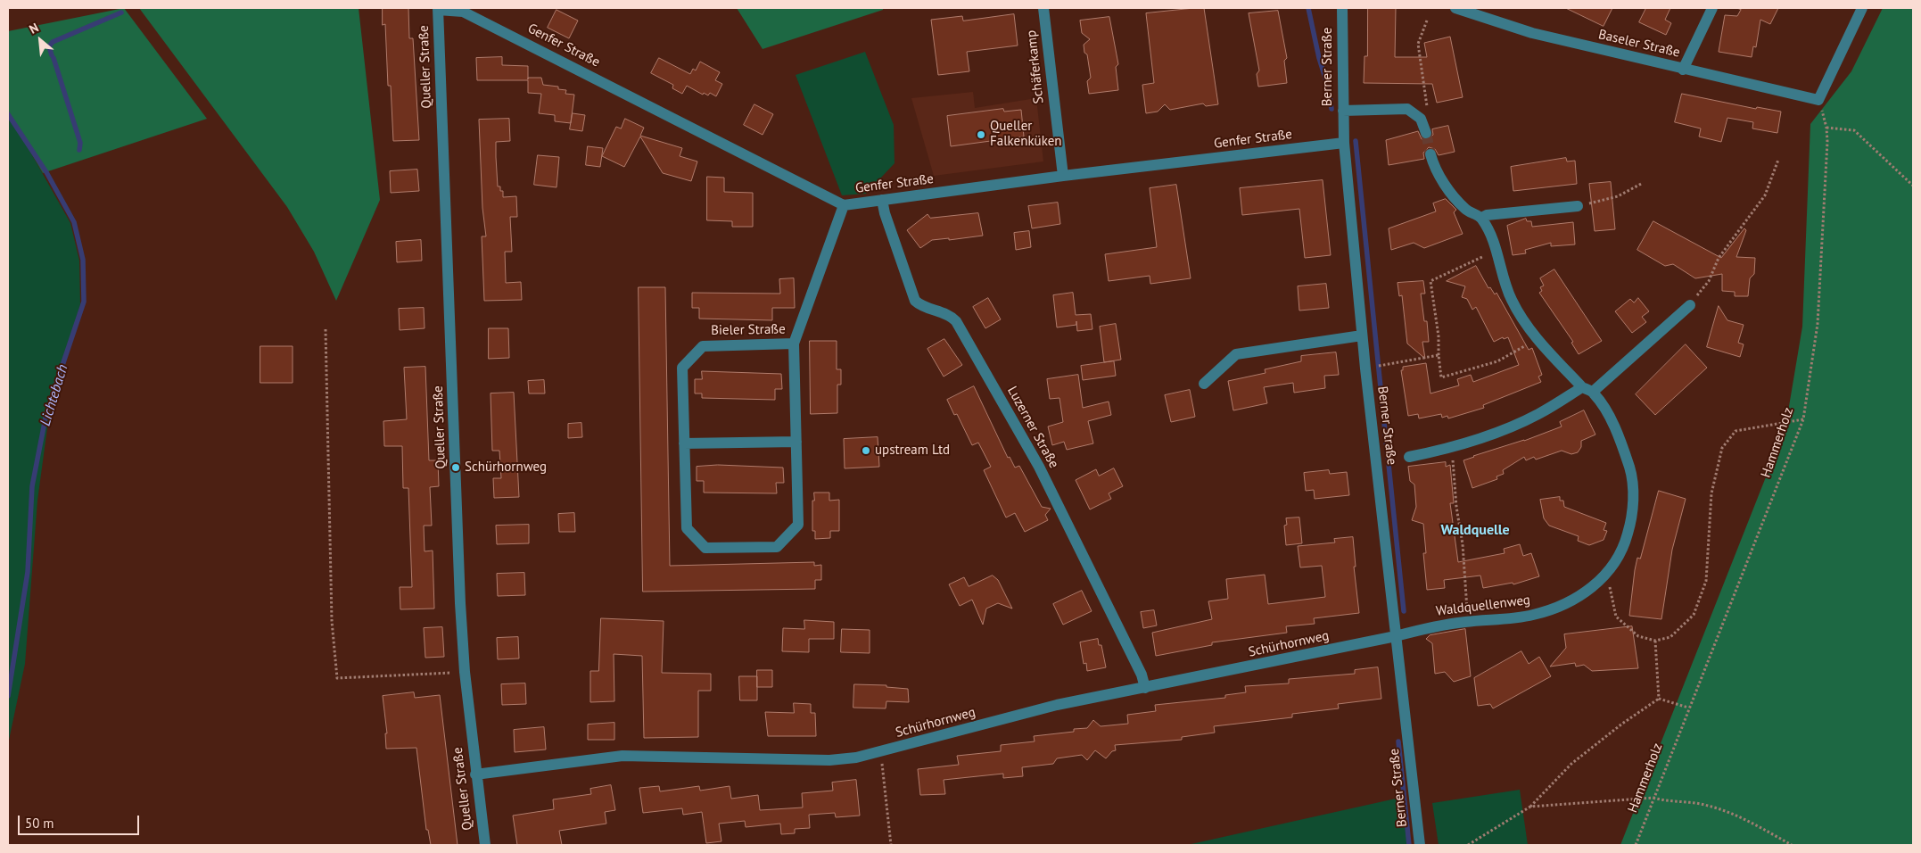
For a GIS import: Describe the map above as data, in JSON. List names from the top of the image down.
{
  "streets": {
    "street": [
      "Baseler Straße",
      "Genfer Straße",
      "Queller Straße",
      "Schäferkamp",
      "Berner Straße",
      "Bieler Straße",
      "Luzerner Straße",
      "Waldquellenweg",
      "Schürhornweg"
    ],
    "path": ["Hammerholz"]
  },
  "crossings": [
    ["Baseler Straße", "Hammerholz"],
    ["Genfer Straße", "Queller Straße"],
    ["Genfer Straße", "Schäferkamp"],
    ["Genfer Straße", "Berner Straße"],
    ["Genfer Straße", "Bieler Straße"],
    ["Genfer Straße", "Luzerner Straße"],
    ["Queller Straße", "Schürhornweg"],
    ["Berner Straße", "Waldquellenweg"],
    ["Berner Straße", "Schürhornweg"],
    ["Luzerner Straße", "Schürhornweg"],
    ["Waldquellenweg", "Schürhornweg"]
  ],
  "districts": ["Waldquelle"],
  "water": ["Lichtebach"],
  "places": ["Queller Falkenküken", "upstream Ltd", "Schürhornweg"],
  "scale_bar": "50 m",
  "north": "top left"
}
